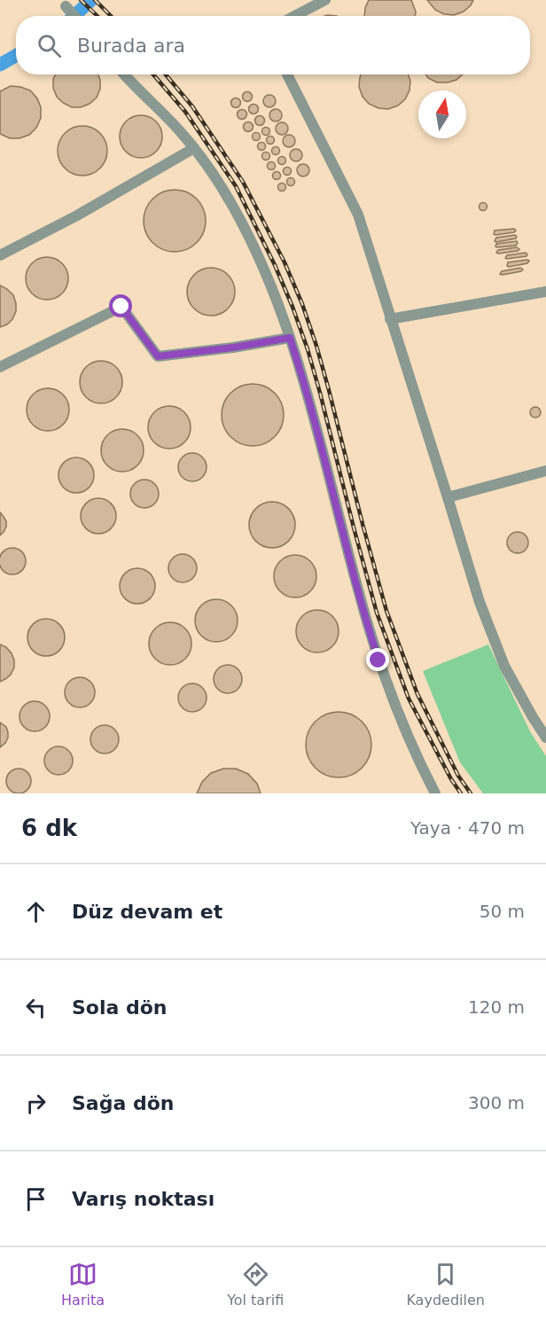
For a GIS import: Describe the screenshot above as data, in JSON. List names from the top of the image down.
{
  "north": "top",
  "page": {
    "search": "Burada ara",
    "heading": ["6 dk", "Yaya · 470 m"],
    "list": [
      ["Düz devam et", "50 m"],
      ["Sola dön", "120 m"],
      ["Sağa dön", "300 m"],
      "Varış noktası"
    ],
    "nav": ["Harita", "Yol tarifi", "Kaydedilen"]
  }
}
